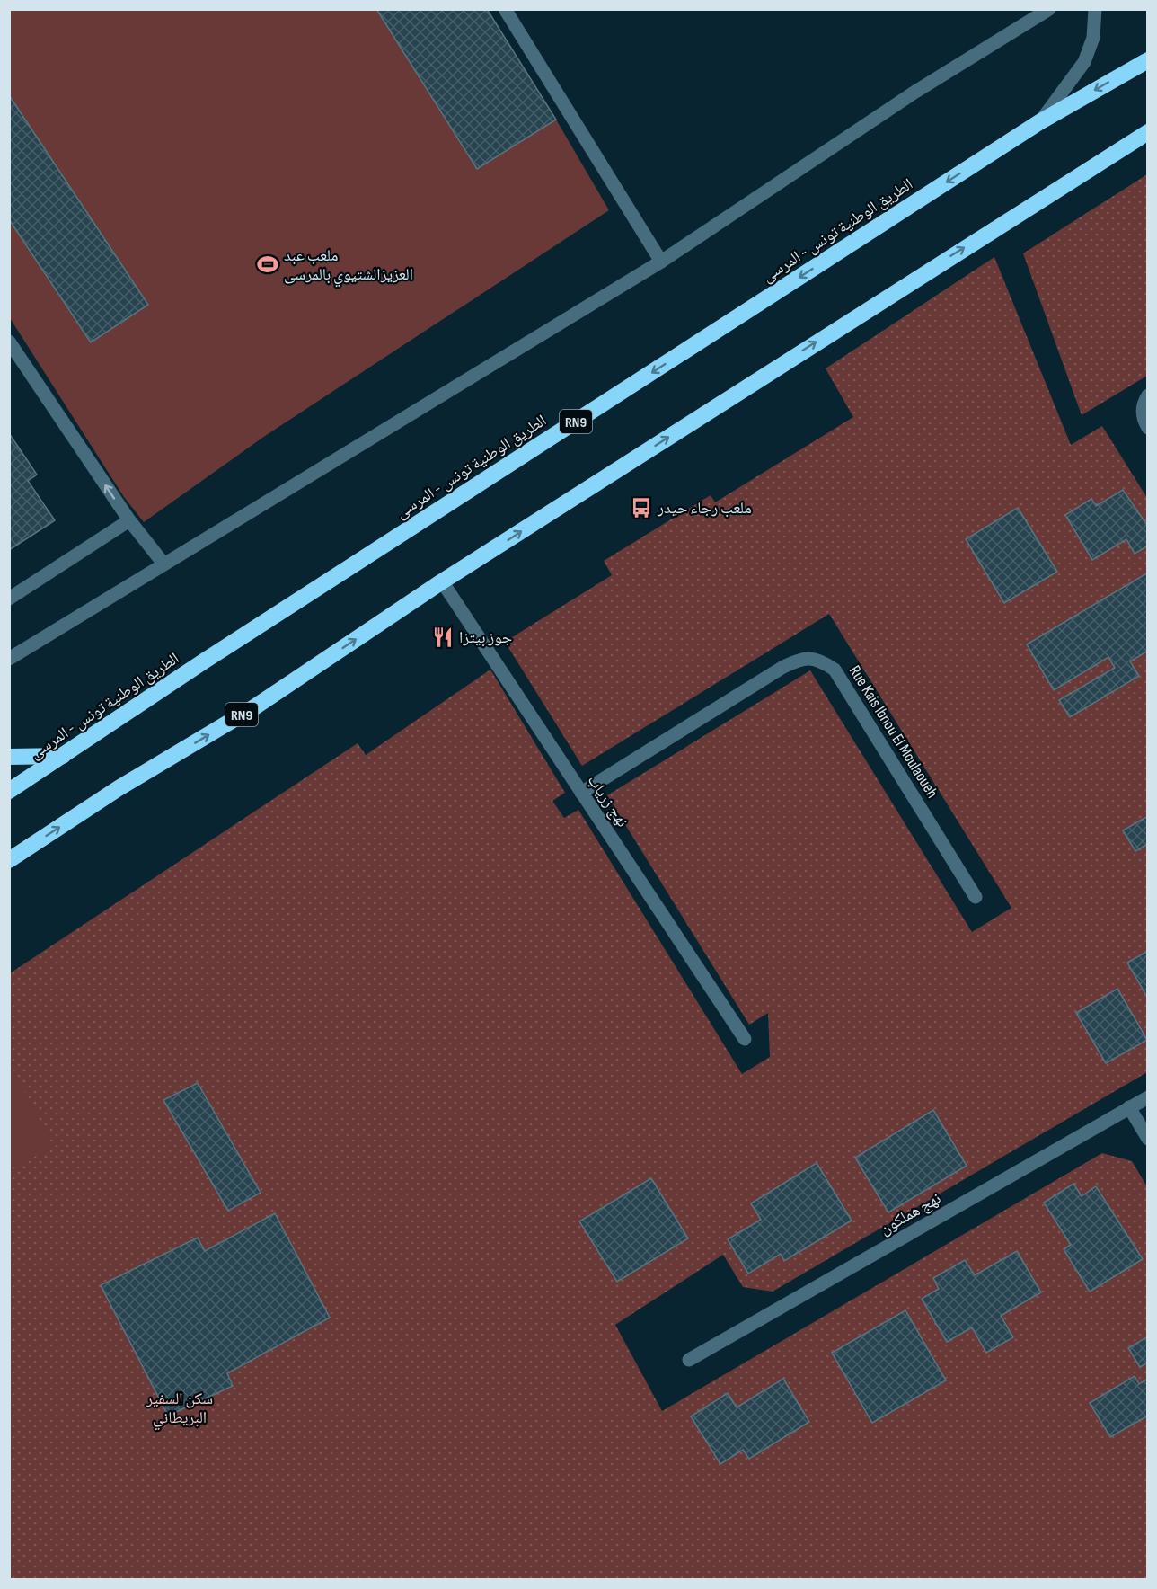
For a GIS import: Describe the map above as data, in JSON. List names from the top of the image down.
{
  "streets": {
    "highway": ["الطريق الوطنية تونس - المرسى", "RN9"],
    "street": ["Rue Kais Ibnou El Moulaoueh", "نهج زرياب", "نهج هملكون"]
  },
  "crossings": [
    ["RN9", "نهج زرياب"],
    ["Rue Kais Ibnou El Moulaoueh", "نهج زرياب"]
  ],
  "parks": ["سكن السفير البريطاني"],
  "places": {
    "sports": ["ملعب عبد العزيزالشتيوي بالمرسى"],
    "bus stop": ["ملعب رجاء حيدر"],
    "restaurant": ["جوز بيتزا"]
  }
}
